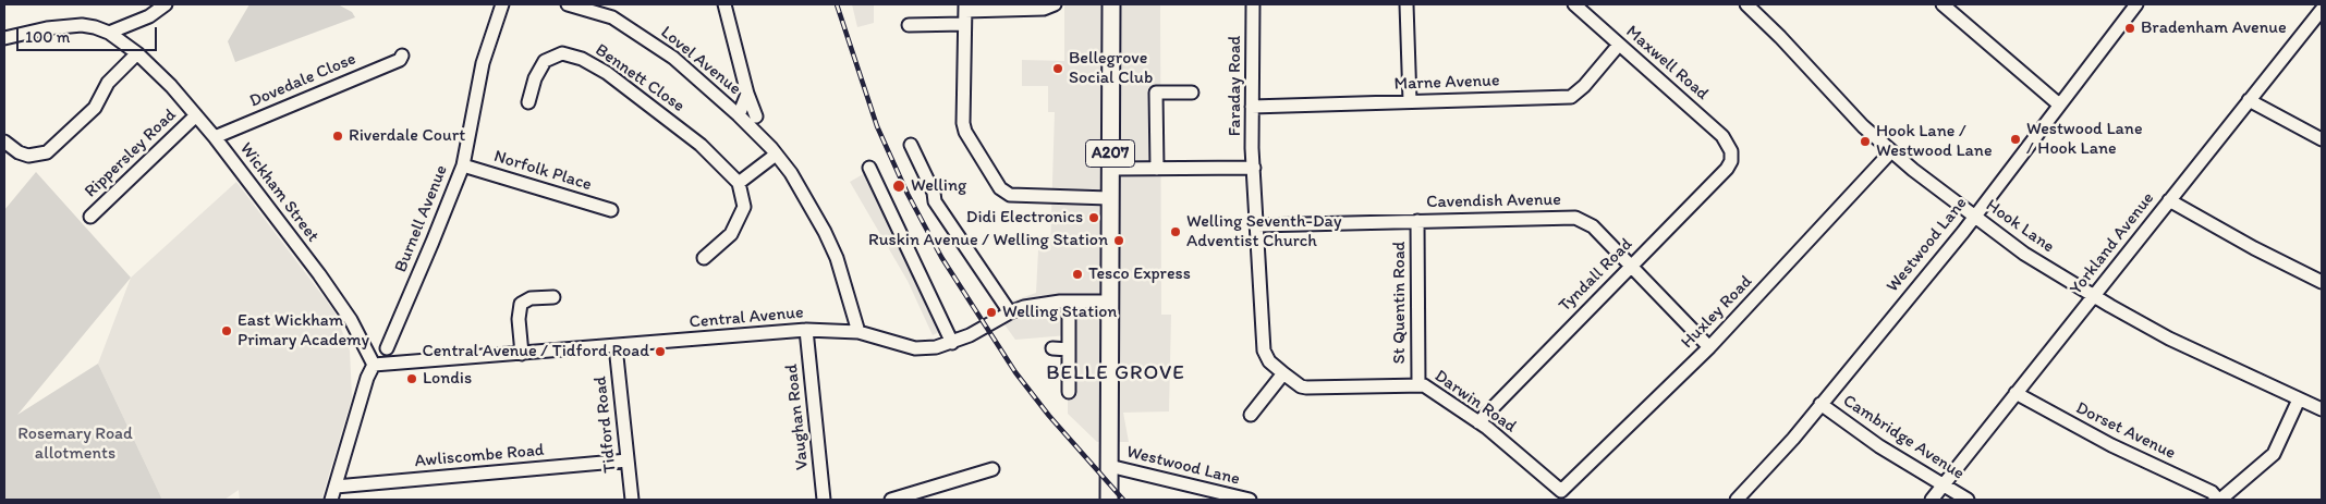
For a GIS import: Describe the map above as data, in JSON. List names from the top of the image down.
{
  "streets": {
    "main road": ["A207"],
    "street": [
      "Lovel Avenue",
      "Maxwell Road",
      "Bennett Close",
      "Dovedale Close",
      "Marne Avenue",
      "Faraday Road",
      "Rippersley Road",
      "Norfolk Place",
      "Wickham Street",
      "Cavendish Avenue",
      "Burnell Avenue",
      "Hook Lane",
      "Yorkland Avenue",
      "Westwood Lane",
      "Tyndall Road",
      "St Quentin Road",
      "Huxley Road",
      "Central Avenue",
      "Darwin Road",
      "Vaughan Road",
      "Tidford Road",
      "Dorset Avenue",
      "Cambridge Avenue",
      "Awliscombe Road"
    ]
  },
  "crossings": [
    ["Lovel Avenue", "Central Avenue"],
    ["Maxwell Road", "Marne Avenue"],
    ["Maxwell Road", "Tyndall Road"],
    ["Dovedale Close", "Wickham Street"],
    ["Marne Avenue", "Faraday Road"],
    ["Faraday Road", "Darwin Road"],
    ["Rippersley Road", "Wickham Street"],
    ["A207", "Westwood Lane"],
    ["A207", "Central Avenue"],
    ["Norfolk Place", "Burnell Avenue"],
    ["Wickham Street", "Central Avenue"],
    ["Cavendish Avenue", "Tyndall Road"],
    ["Cavendish Avenue", "St Quentin Road"],
    ["Cavendish Avenue", "Huxley Road"],
    ["Cavendish Avenue", "Darwin Road"],
    ["Hook Lane", "Yorkland Avenue"],
    ["Hook Lane", "Westwood Lane"],
    ["Hook Lane", "Huxley Road"],
    ["Yorkland Avenue", "Dorset Avenue"],
    ["Yorkland Avenue", "Cambridge Avenue"],
    ["Westwood Lane", "Cambridge Avenue"],
    ["Tyndall Road", "Darwin Road"],
    ["St Quentin Road", "Darwin Road"],
    ["Huxley Road", "Darwin Road"],
    ["Central Avenue", "Vaughan Road"],
    ["Central Avenue", "Tidford Road"],
    ["Tidford Road", "Awliscombe Road"]
  ],
  "districts": ["BELLE GROVE"],
  "parks": ["Rosemary Road allotments"],
  "places": [
    "Bradenham Avenue",
    "Bellegrove Social Club",
    "Riverdale Court",
    "Westwood Lane / Hook Lane",
    "Hook Lane / Westwood Lane",
    "Welling",
    "Didi Electronics",
    "Welling Seventh-Day Adventist Church",
    "Ruskin Avenue / Welling Station",
    "Tesco Express",
    "Welling Station",
    "East Wickham Primary Academy",
    "Central Avenue / Tidford Road",
    "Londis"
  ],
  "scale_bar": "100 m"
}
